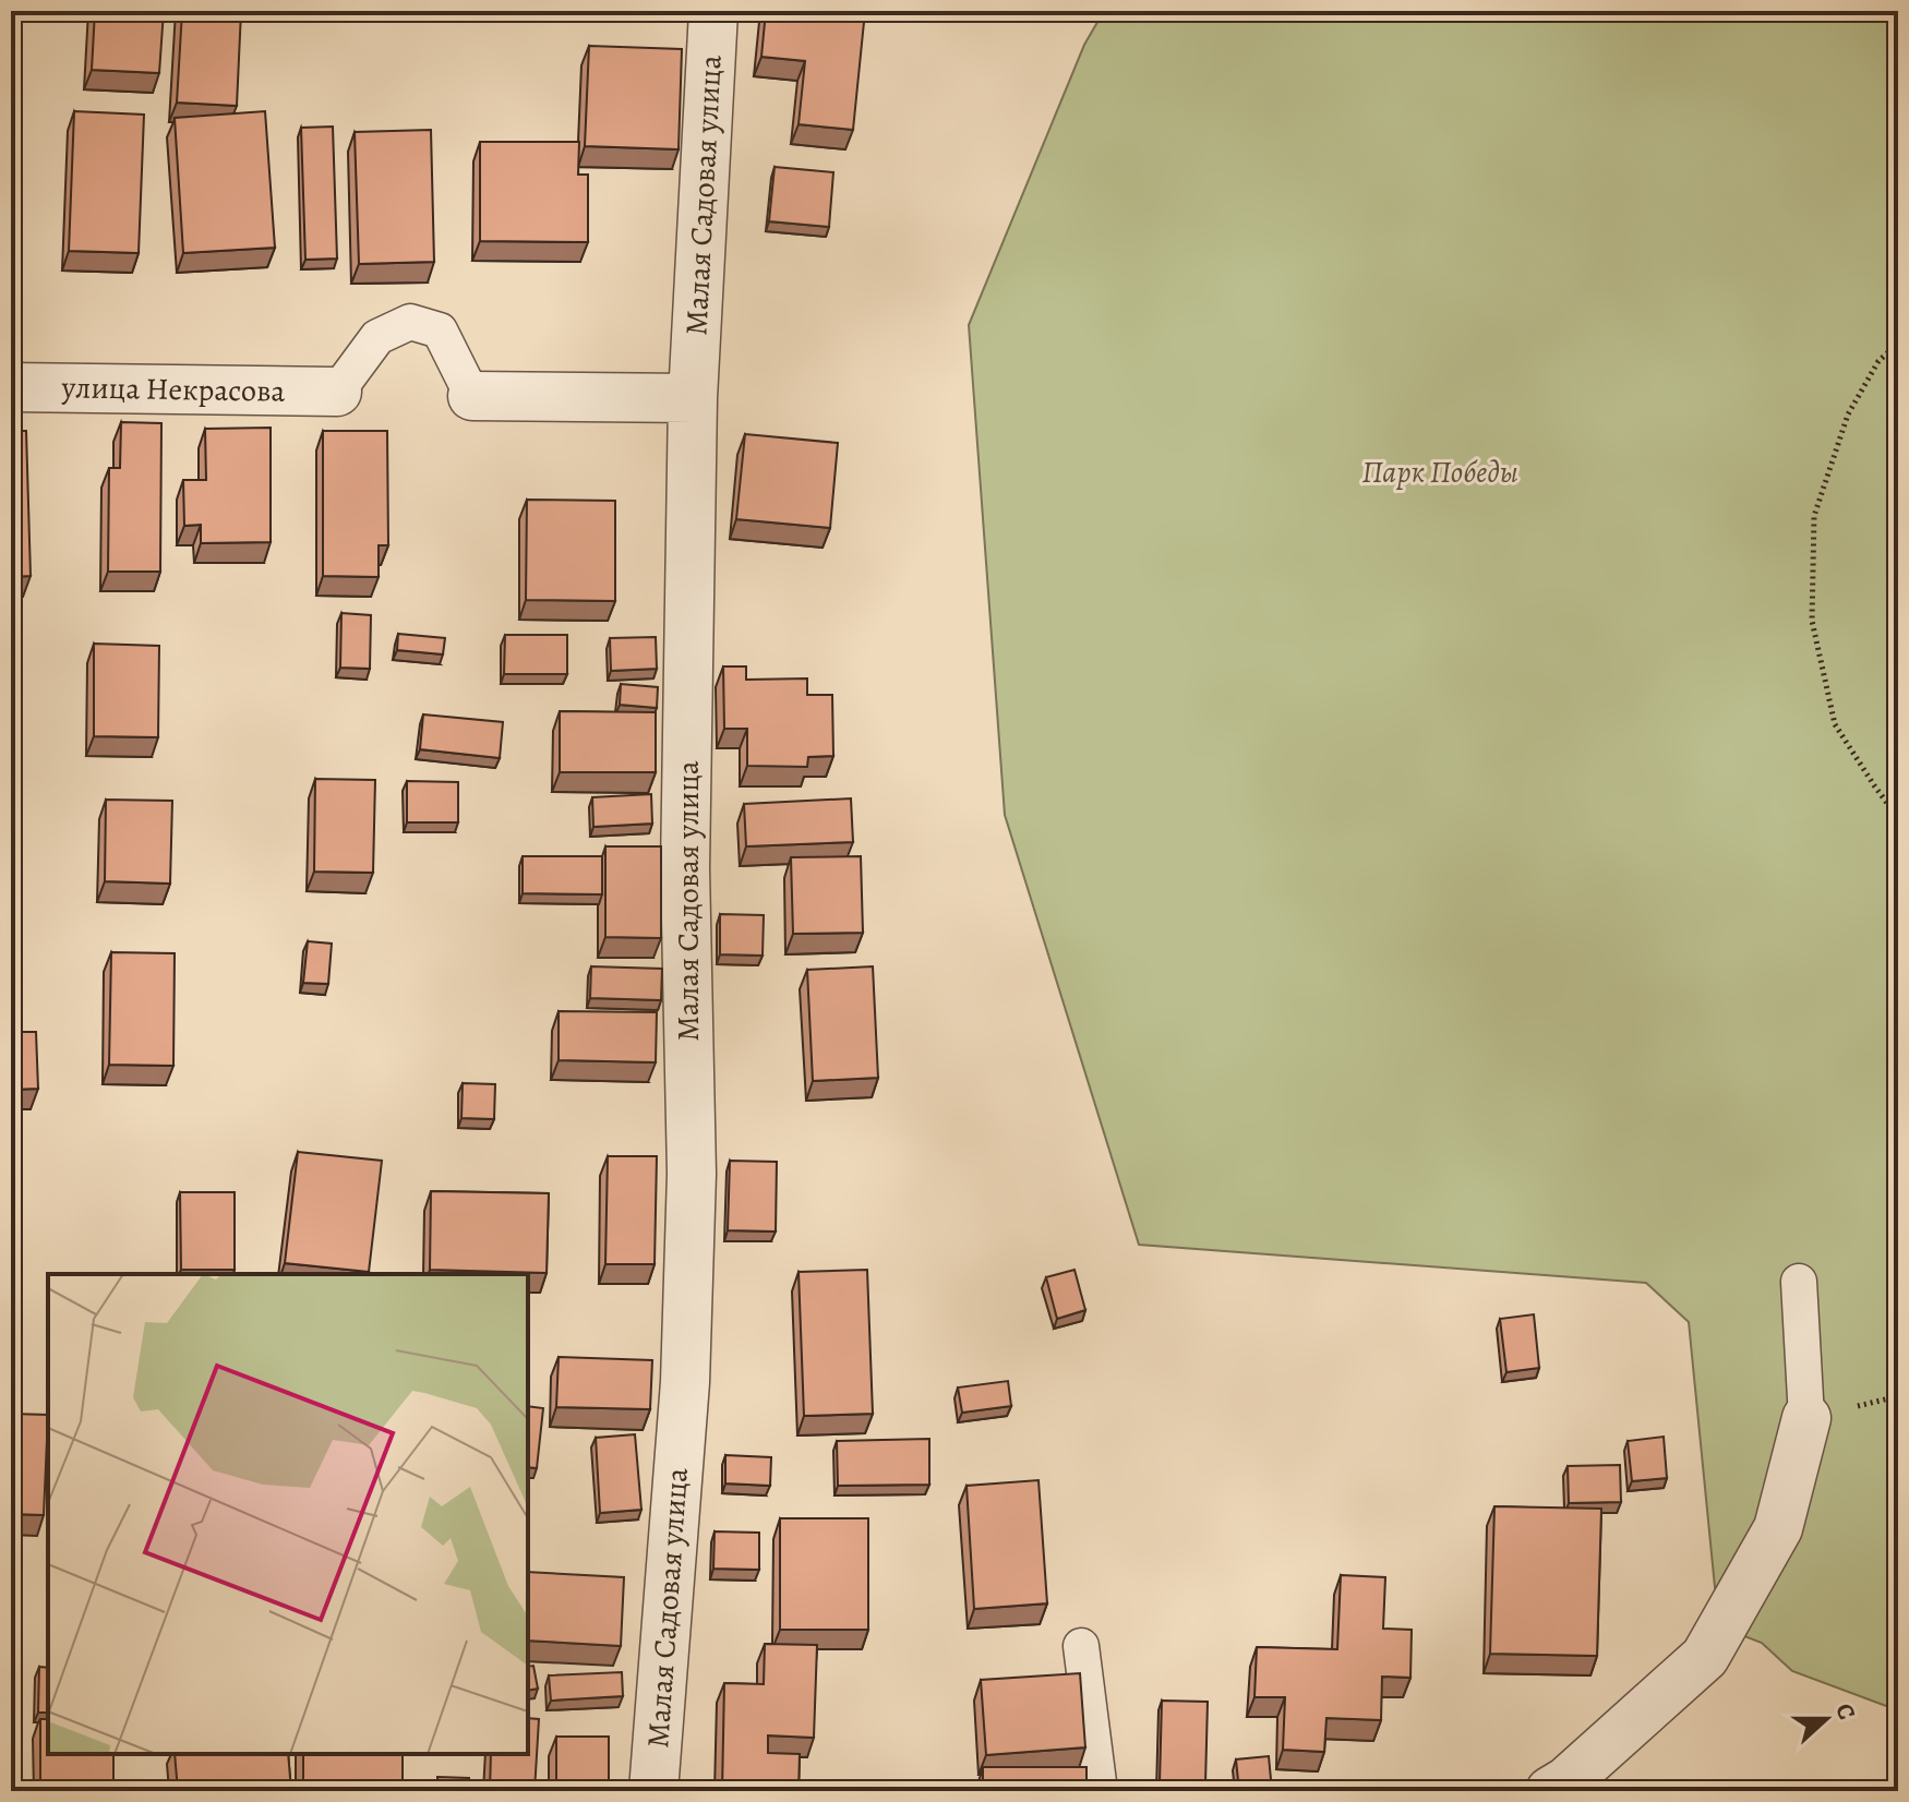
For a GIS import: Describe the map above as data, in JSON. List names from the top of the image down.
{
  "streets": {
    "street": ["Малая Садовая улица", "улица Некрасова"]
  },
  "parks": ["Парк Победы"],
  "north": "right"
}
